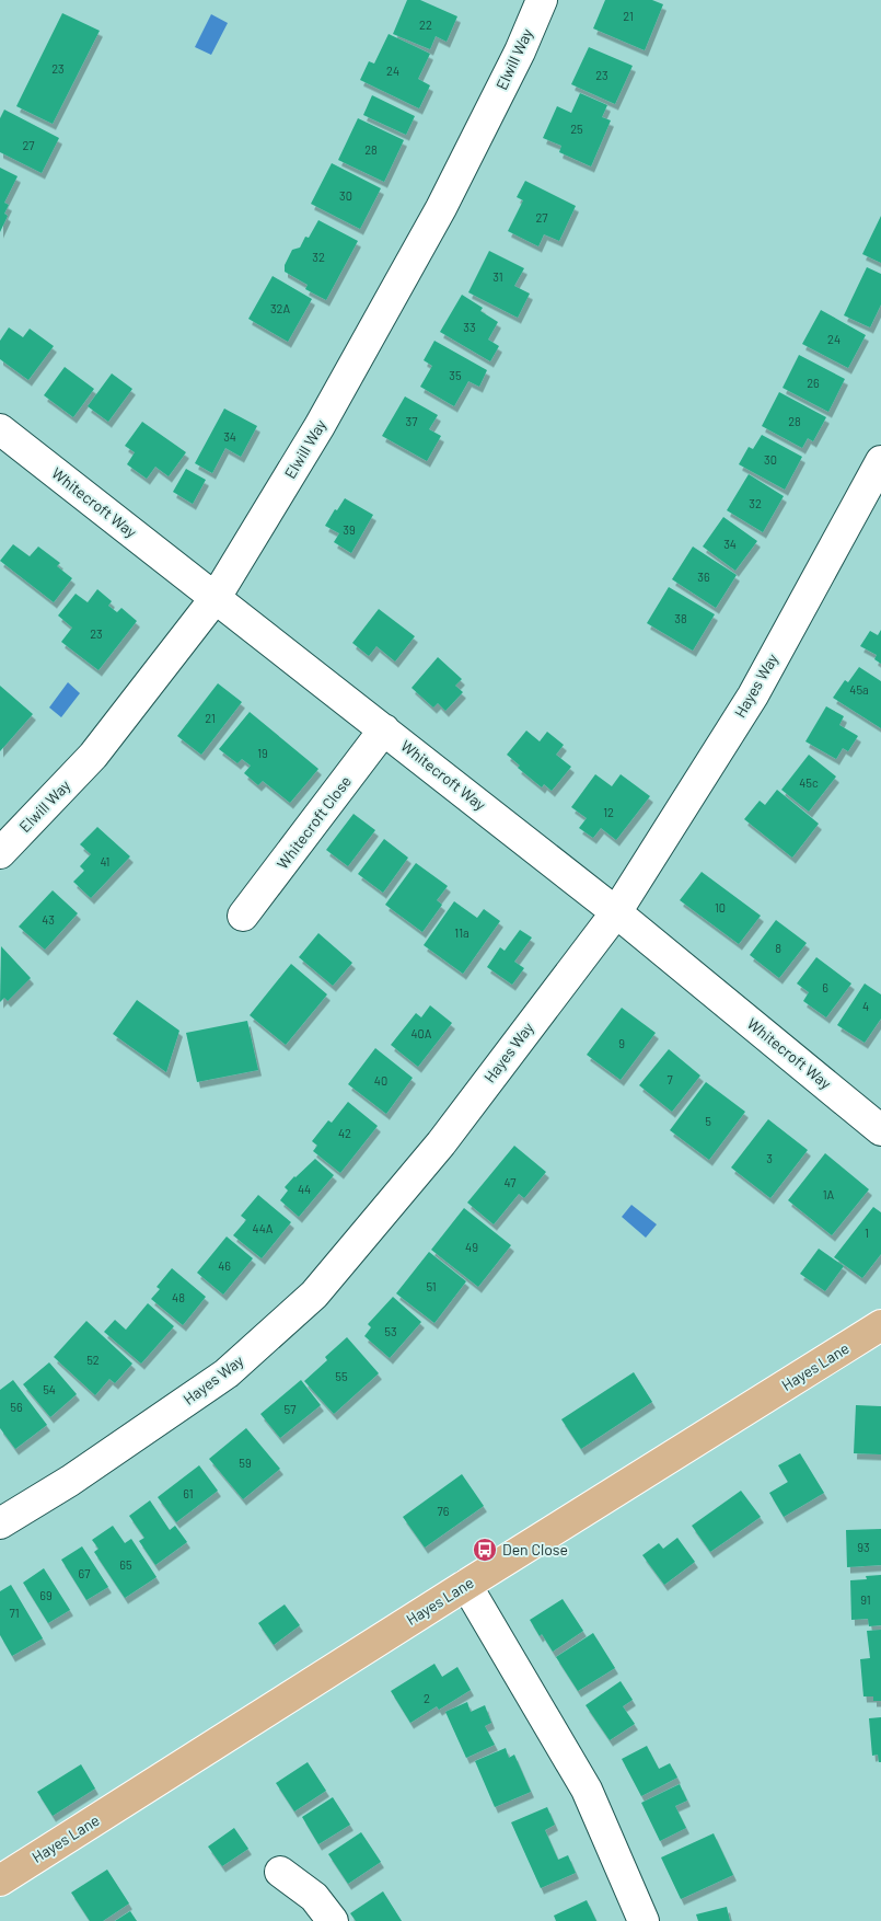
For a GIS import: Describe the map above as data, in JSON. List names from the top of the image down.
{
  "streets": {
    "main road": ["Hayes Lane"],
    "street": [
      "Elwill Way",
      "Whitecroft Way",
      "Hayes Way",
      "Whitecroft Close"
    ]
  },
  "crossings": [
    ["Elwill Way", "Whitecroft Way"],
    ["Whitecroft Way", "Hayes Way"],
    ["Whitecroft Way", "Whitecroft Close"]
  ],
  "places": {
    "bus stop": ["Den Close"]
  },
  "house_numbers": [
    "21",
    "22",
    "23",
    "24",
    "23",
    "25",
    "27",
    "28",
    "30",
    "27",
    "32",
    "31",
    "32A",
    "33",
    "24",
    "35",
    "26",
    "37",
    "28",
    "34",
    "30",
    "32",
    "39",
    "34",
    "36",
    "38",
    "23",
    "45a",
    "21",
    "19",
    "45c",
    "12",
    "41",
    "10",
    "43",
    "11a",
    "8",
    "6",
    "4",
    "40A",
    "9",
    "7",
    "40",
    "5",
    "42",
    "3",
    "47",
    "44",
    "1A",
    "44A",
    "1",
    "49",
    "46",
    "51",
    "48",
    "53",
    "52",
    "55",
    "54",
    "56",
    "57",
    "59",
    "61",
    "76",
    "93",
    "65",
    "67",
    "69",
    "91",
    "71",
    "2"
  ]
}
